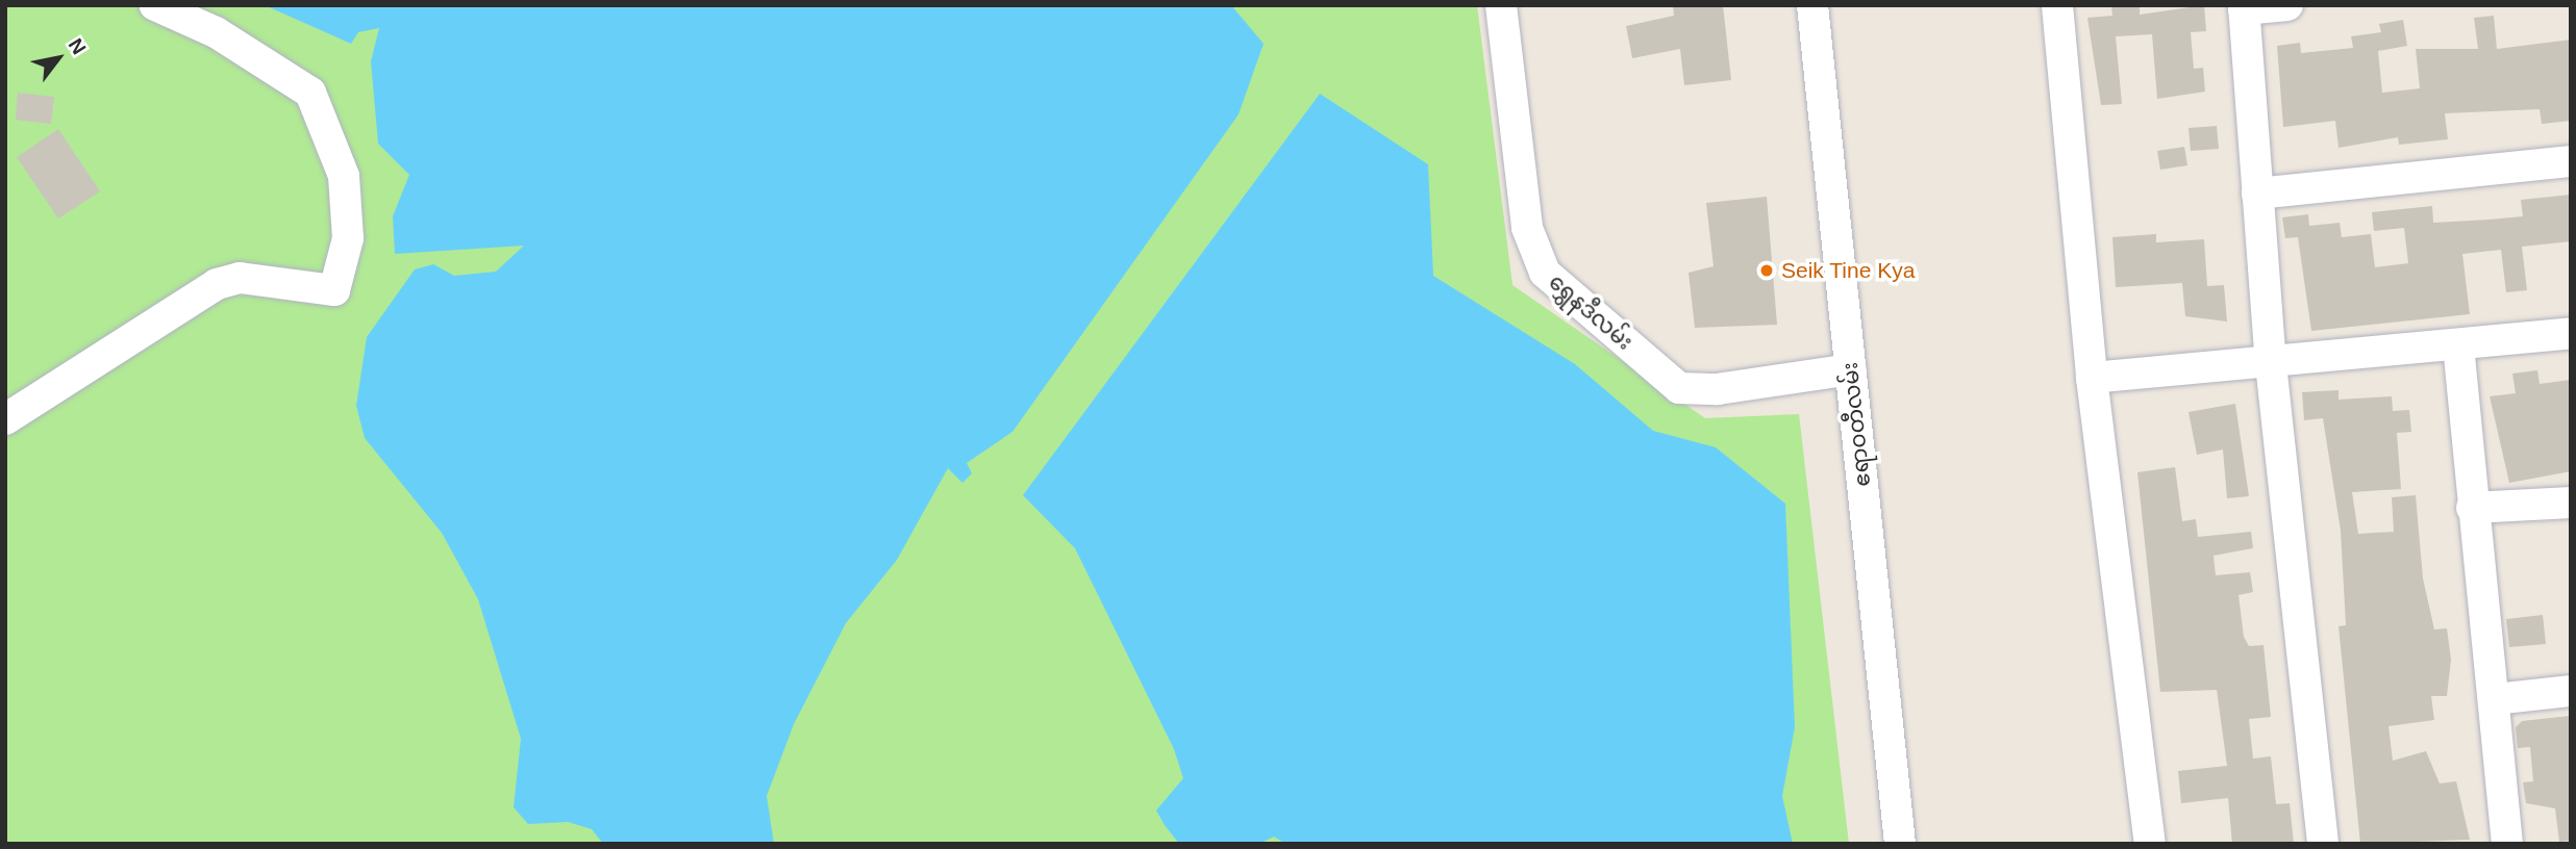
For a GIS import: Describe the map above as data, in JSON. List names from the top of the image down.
{
  "streets": {
    "street": ["ရွှေနဒီလမ်း", "ဧရာဝတီလမ်း"]
  },
  "crossings": [
    ["ရွှေနဒီလမ်း", "ဧရာဝတီလမ်း"]
  ],
  "places": ["Seik Tine Kya"],
  "north": "top right"
}
